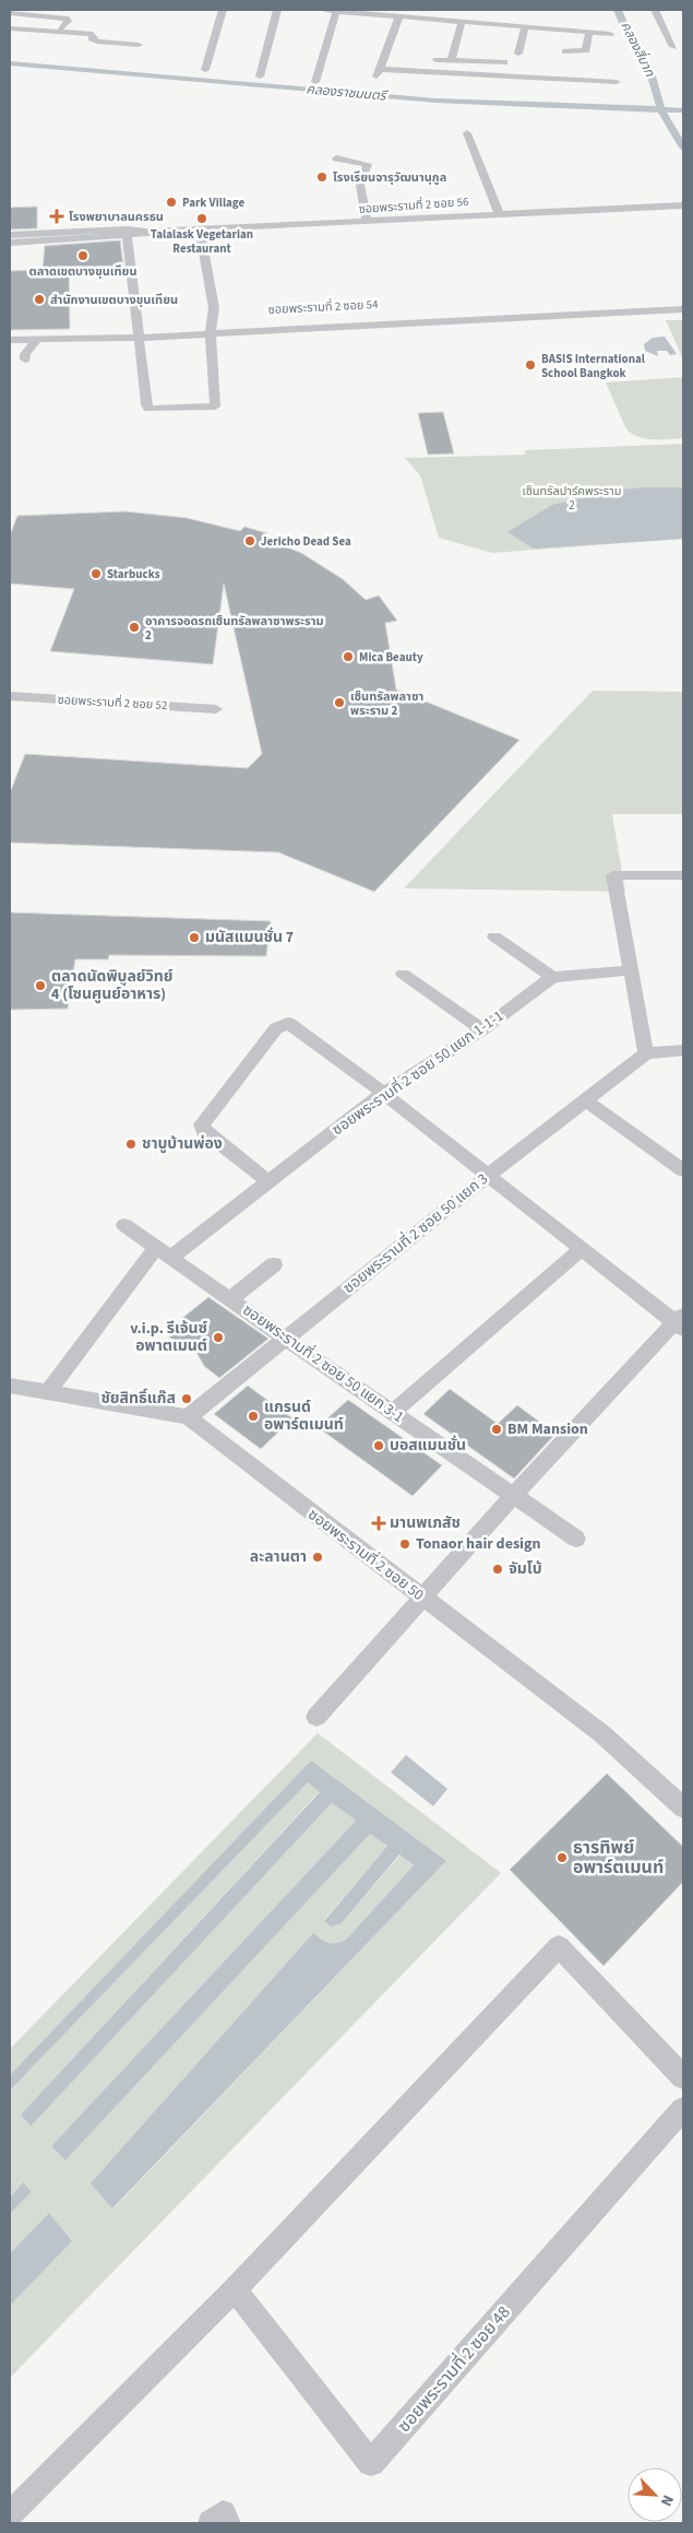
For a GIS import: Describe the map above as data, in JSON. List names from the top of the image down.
{
  "streets": {
    "street": [
      "ซอยพระรามที่ 2 ซอย 56",
      "ซอยพระรามที่ 2 ซอย 54",
      "ซอยพระรามที่ 2 ซอย 52",
      "ซอยพระรามที่ 2 ซอย 50 แยก 1-1-1",
      "ซอยพระรามที่ 2 ซอย 50 แยก 3",
      "ซอยพระรามที่ 2 ซอย 50 แยก 3-1",
      "ซอยพระรามที่ 2 ซอย 50",
      "ซอยพระรามที่ 2 ซอย 48"
    ]
  },
  "crossings": [
    ["ซอยพระรามที่ 2 ซอย 50 แยก 1-1-1", "ซอยพระรามที่ 2 ซอย 50 แยก 3-1"],
    ["ซอยพระรามที่ 2 ซอย 50 แยก 1-1-1", "ซอยพระรามที่ 2 ซอย 50"],
    ["ซอยพระรามที่ 2 ซอย 50 แยก 3", "ซอยพระรามที่ 2 ซอย 50 แยก 3-1"],
    ["ซอยพระรามที่ 2 ซอย 50 แยก 3", "ซอยพระรามที่ 2 ซอย 50"]
  ],
  "water": ["คลองสี่บาท", "คลองราชมนตรี"],
  "parks": ["เซ็นทรัลปาร์คพระราม 2"],
  "places": {
    "other": [
      "โรงเรียนจารุวัฒนานุกูล",
      "Park Village",
      "Talalask Vegetarian Restaurant",
      "ตลาดเขตบางขุนเทียน",
      "สำนักงานเขตบางขุนเทียน",
      "BASIS International School Bangkok",
      "Jericho Dead Sea",
      "Starbucks",
      "อาคารจอดรถเซ็นทรัลพลาซาพระราม 2",
      "Mica Beauty",
      "เซ็นทรัลพลาซา พระราม 2",
      "มนัสแมนชั่น 7",
      "ตลาดนัดพิบูลย์วิทย์ 4 (โซนศูนย์อาหาร)",
      "ชาบูบ้านพ่อง",
      "v.i.p. รีเจ้นซ์ อพาตเมนต์",
      "ชัยสิทธิ์แก๊ส",
      "แกรนด์ อพาร์ตเมนท์",
      "BM Mansion",
      "บอสแมนชั่น",
      "Tonaor hair design",
      "ละลานตา",
      "จัมโบ้",
      "ธารทิพย์ อพาร์ตเมนท์"
    ],
    "health": ["โรงพยาบาลนครธน", "มานพเภสัช"]
  },
  "north": "bottom right"
}
